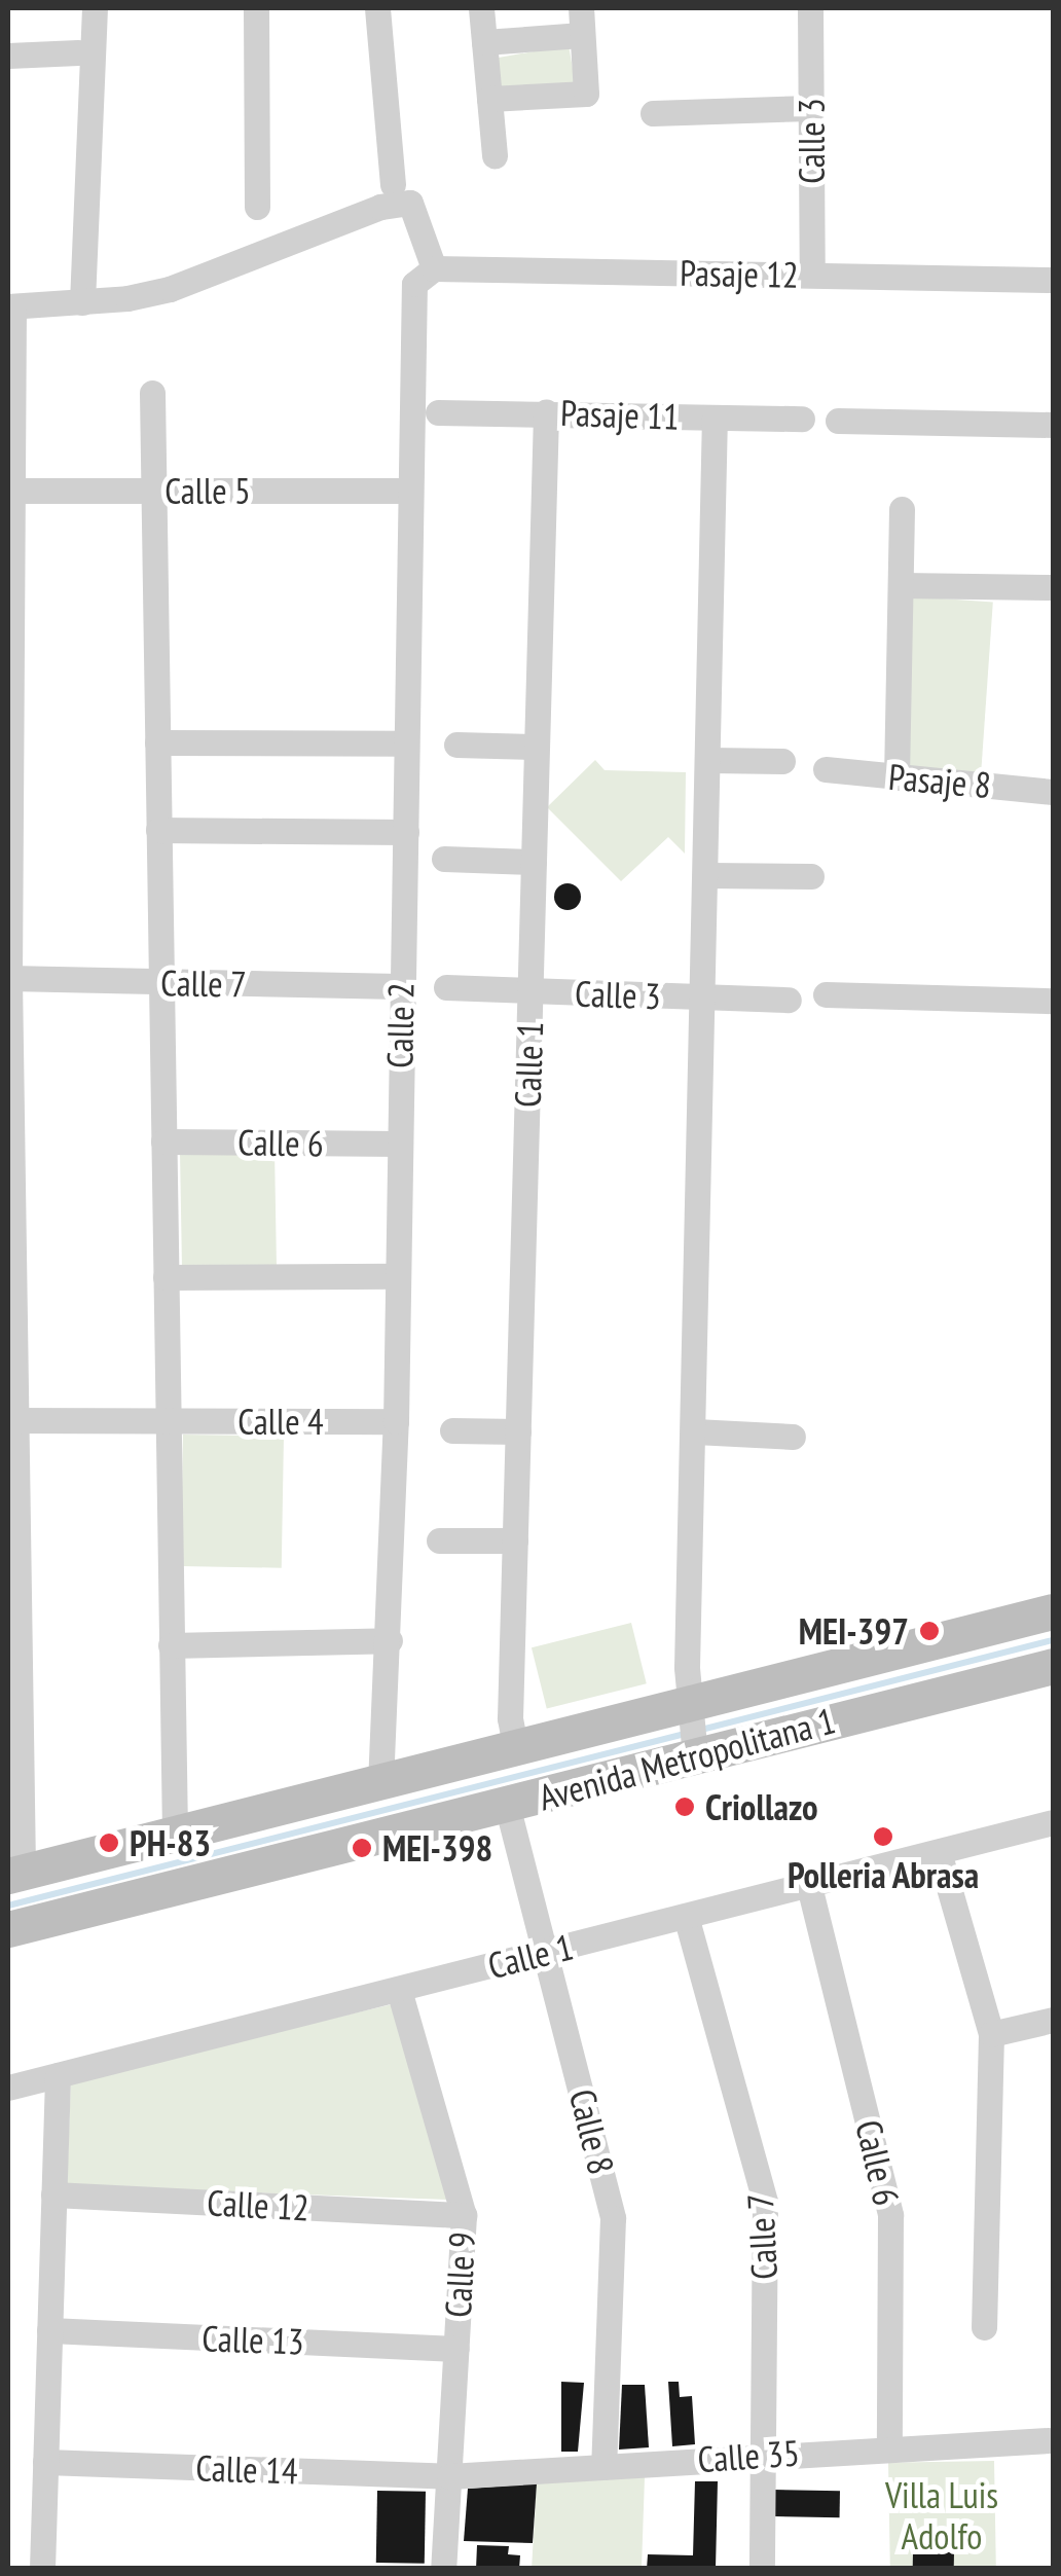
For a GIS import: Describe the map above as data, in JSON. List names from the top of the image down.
{
  "streets": {
    "street": [
      "Calle 3",
      "Pasaje 12",
      "Pasaje 11",
      "Calle 5",
      "Pasaje 8",
      "Calle 7",
      "Calle 2",
      "Calle 1",
      "Calle 6",
      "Calle 4",
      "Avenida Metropolitana 1",
      "Calle 8",
      "Calle 12",
      "Calle 9",
      "Calle 13",
      "Calle 35",
      "Calle 14"
    ]
  },
  "crossings": [
    ["Calle 3", "Pasaje 12"],
    ["Calle 3", "Calle 1"],
    ["Pasaje 12", "Calle 2"],
    ["Pasaje 11", "Calle 1"],
    ["Calle 5", "Calle 2"],
    ["Calle 7", "Calle 2"],
    ["Calle 7", "Calle 1"],
    ["Calle 7", "Calle 35"],
    ["Calle 2", "Calle 6"],
    ["Calle 2", "Calle 4"],
    ["Calle 2", "Avenida Metropolitana 1"],
    ["Calle 1", "Calle 6"],
    ["Calle 1", "Avenida Metropolitana 1"],
    ["Calle 1", "Calle 8"],
    ["Calle 1", "Calle 9"],
    ["Calle 6", "Calle 35"],
    ["Avenida Metropolitana 1", "Calle 8"],
    ["Calle 8", "Calle 35"],
    ["Calle 12", "Calle 9"],
    ["Calle 9", "Calle 13"],
    ["Calle 9", "Calle 35"],
    ["Calle 9", "Calle 14"],
    ["Calle 35", "Calle 14"]
  ],
  "parks": ["Villa Luis Adolfo"],
  "places": [
    "MEI-397",
    "Criollazo",
    "Polleria Abrasa",
    "PH-83",
    "MEI-398"
  ]
}
